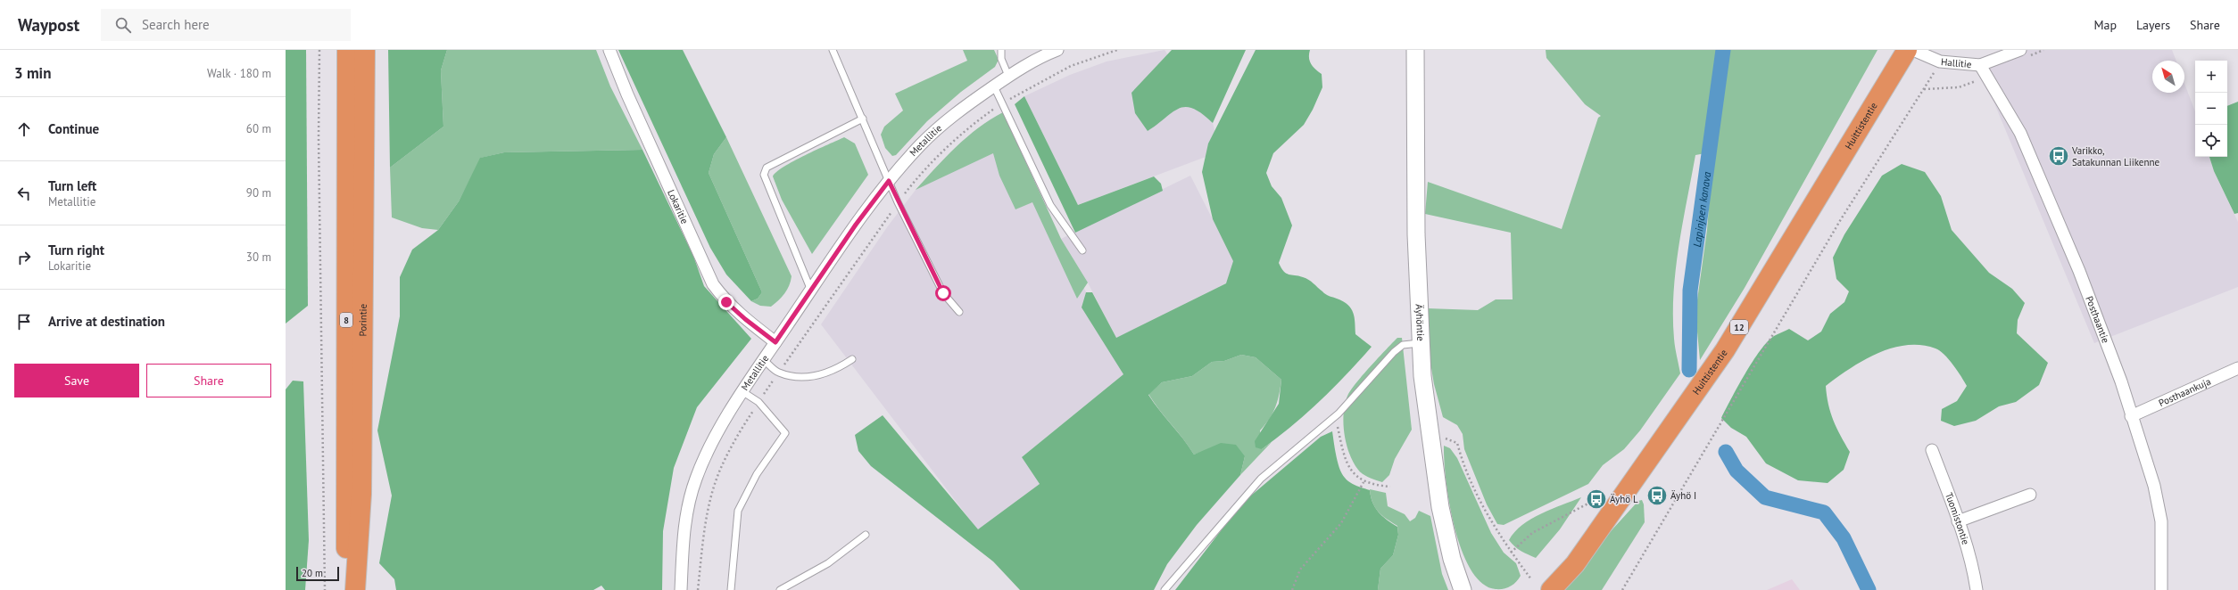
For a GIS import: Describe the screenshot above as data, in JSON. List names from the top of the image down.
{
  "streets": {
    "highway": [
      "Huittistentie",
      "8",
      "Porintie",
      "12"
    ],
    "main road": ["Äyhöntie"],
    "street": [
      "Hallitie",
      "Metallitie",
      "Lokaritie",
      "Posthaantie",
      "Posthaankuja",
      "Tuomistontie"
    ]
  },
  "crossings": [
    ["Hallitie", "Posthaantie"],
    ["Metallitie", "Lokaritie"],
    ["Posthaantie", "Posthaankuja"]
  ],
  "water": ["Lapinjoen kanava"],
  "places": {
    "bus stop": ["Varikko, Satakunnan Liikenne", "Äyhö I", "Äyhö L"]
  },
  "scale_bar": "20 m",
  "north": "top left",
  "page": {
    "header": "Waypost",
    "search": "Search here",
    "nav": ["Map", "Layers", "Share"],
    "heading": ["3 min", "Walk · 180 m"],
    "map_buttons": ["+", "−"],
    "list": [
      ["Continue", "60 m"],
      ["Turn left", "Metallitie", "90 m"],
      ["Turn right", "Lokaritie", "30 m"],
      "Arrive at destination"
    ],
    "buttons": ["Save", "Share"],
    "scale": "20 m"
  }
}
